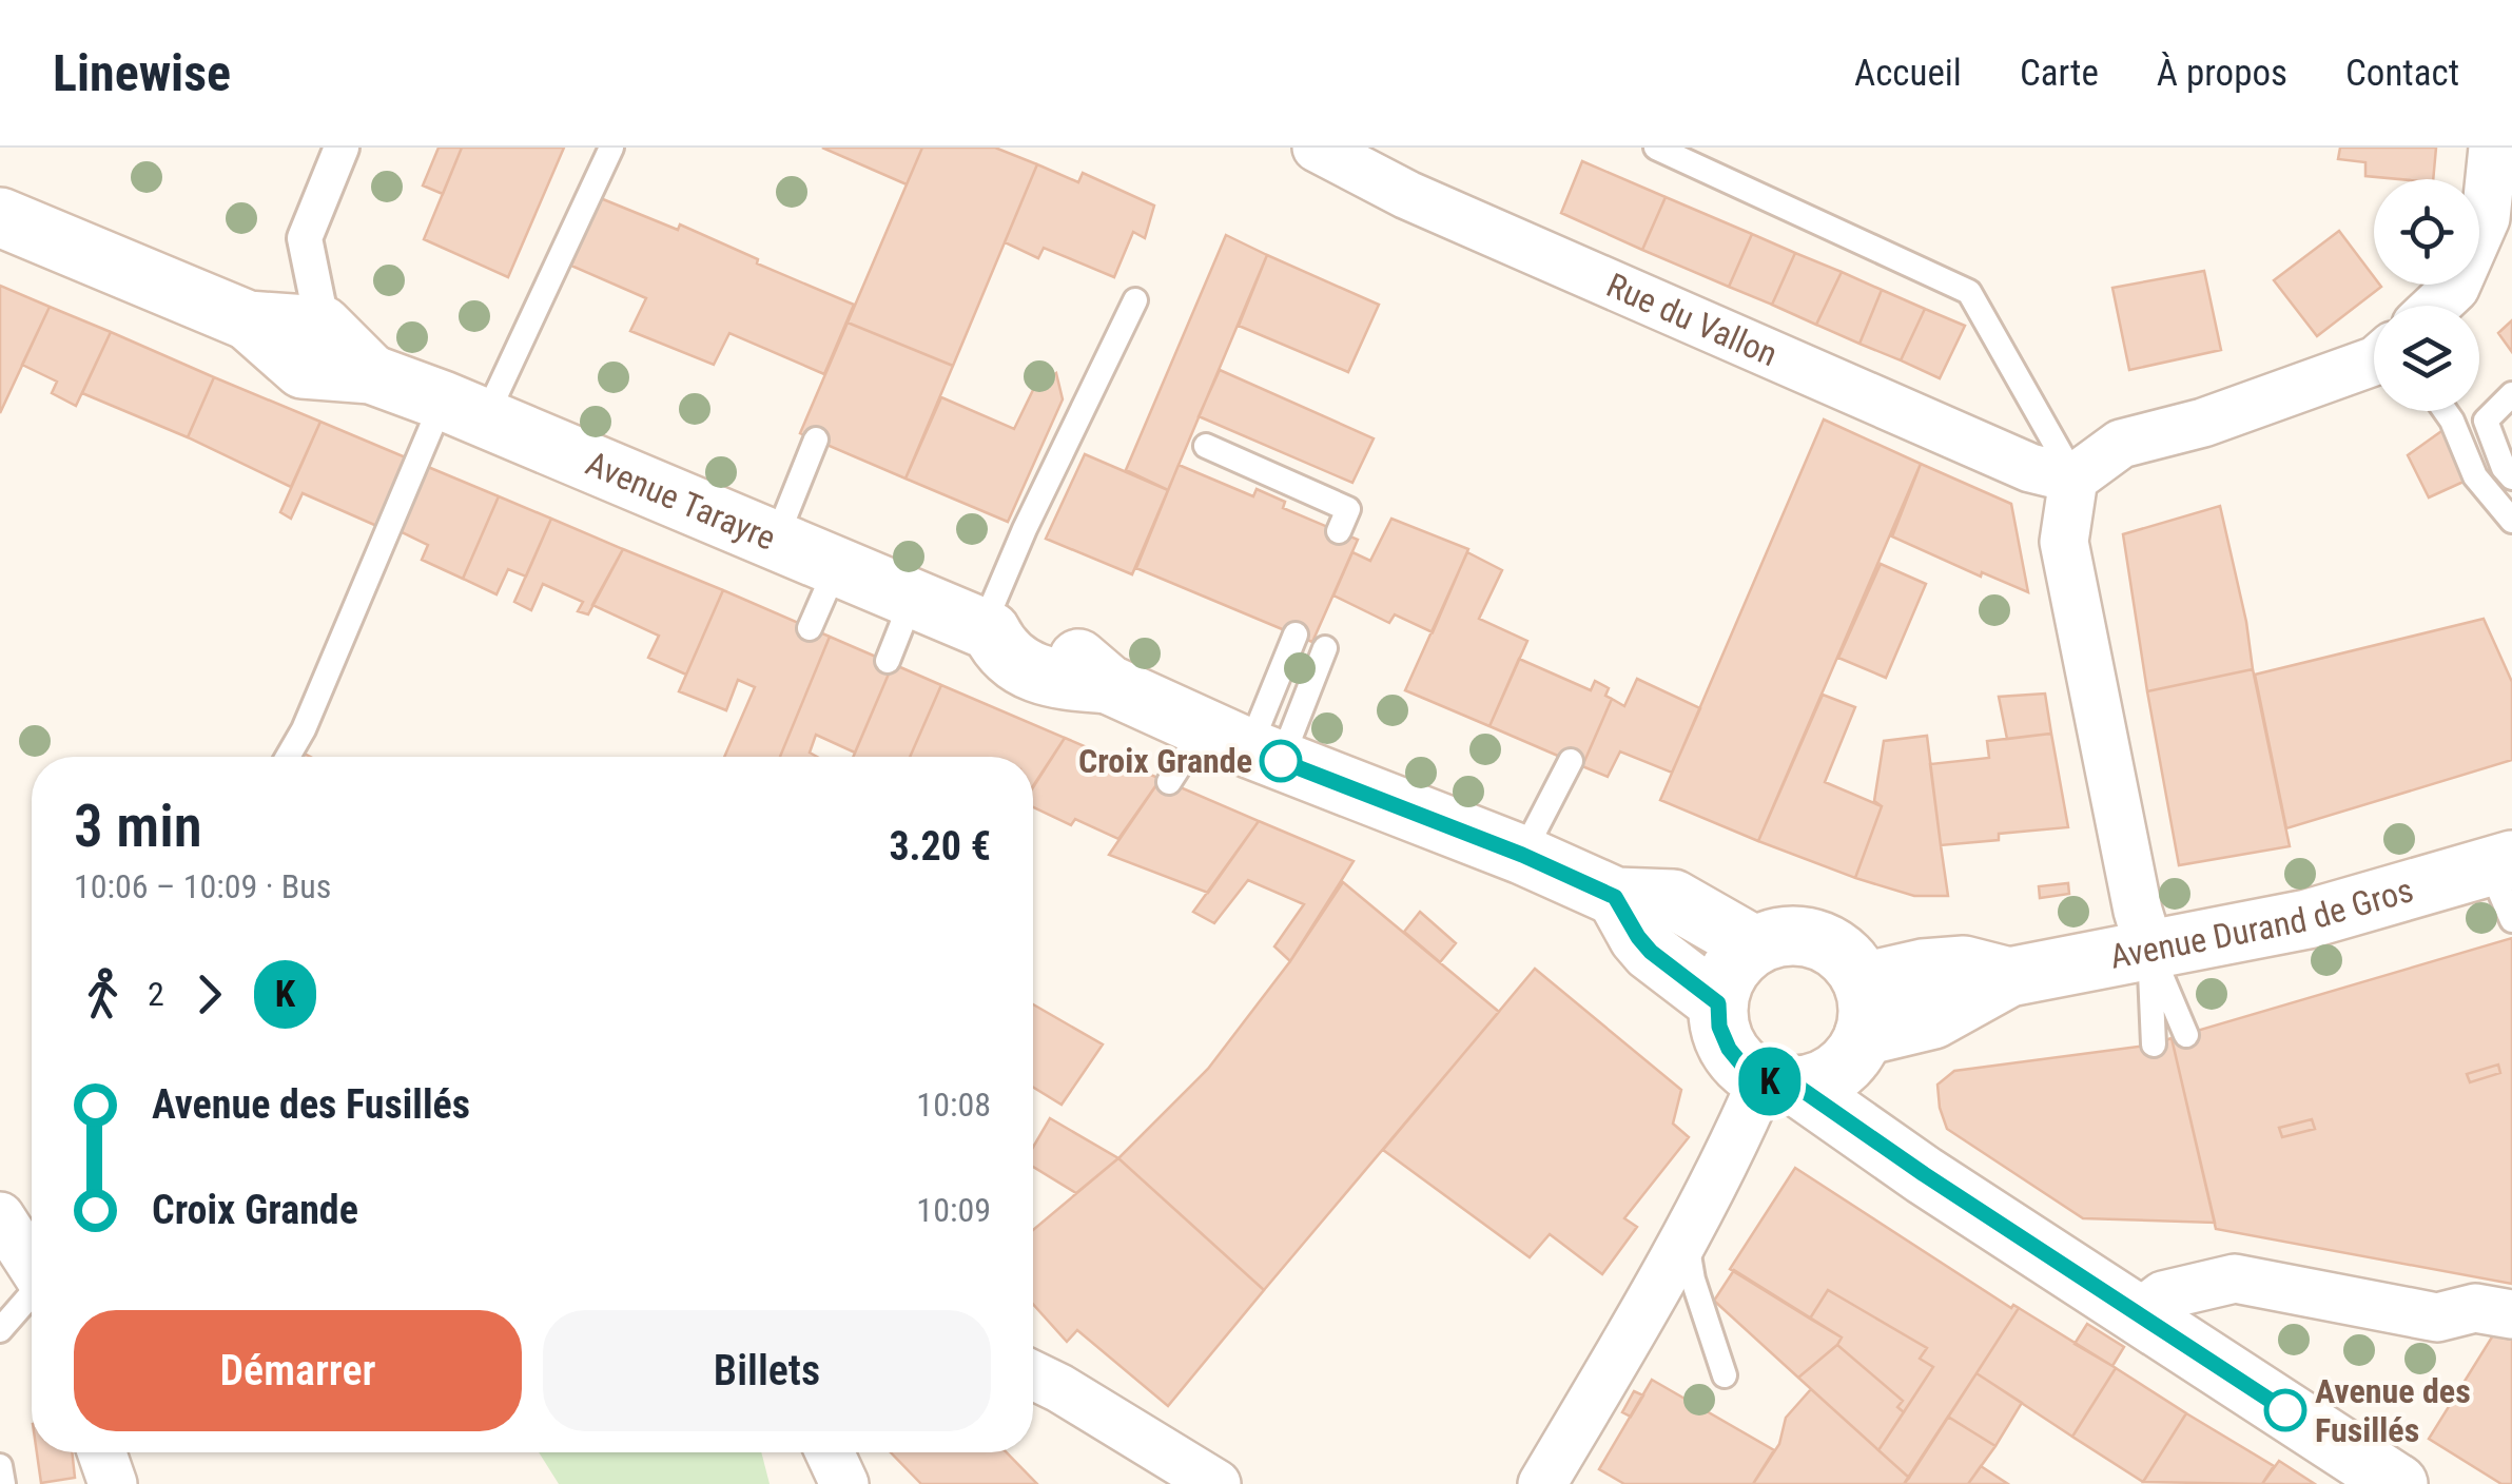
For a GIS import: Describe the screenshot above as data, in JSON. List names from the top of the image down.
{
  "streets": {
    "main road": ["Avenue Tarayre", "Avenue Durand de Gros"],
    "street": ["Rue du Vallon"]
  },
  "crossings": [
    ["Avenue Tarayre", "Avenue Durand de Gros"]
  ],
  "places": ["Croix Grande", "Avenue des Fusillés"],
  "lines": ["bus line K"],
  "page": {
    "header": "Linewise",
    "nav": [
      "Accueil",
      "Carte",
      "À propos",
      "Contact"
    ],
    "on_map": "K",
    "heading": ["3 min", "10:06 – 10:09 · Bus", "3.20 €"],
    "legs": ["2", "K"],
    "list": [
      {
        "name": "Avenue des Fusillés",
        "value": "10:08"
      },
      {
        "name": "Croix Grande",
        "value": "10:09"
      }
    ],
    "buttons": ["Démarrer", "Billets"]
  }
}
